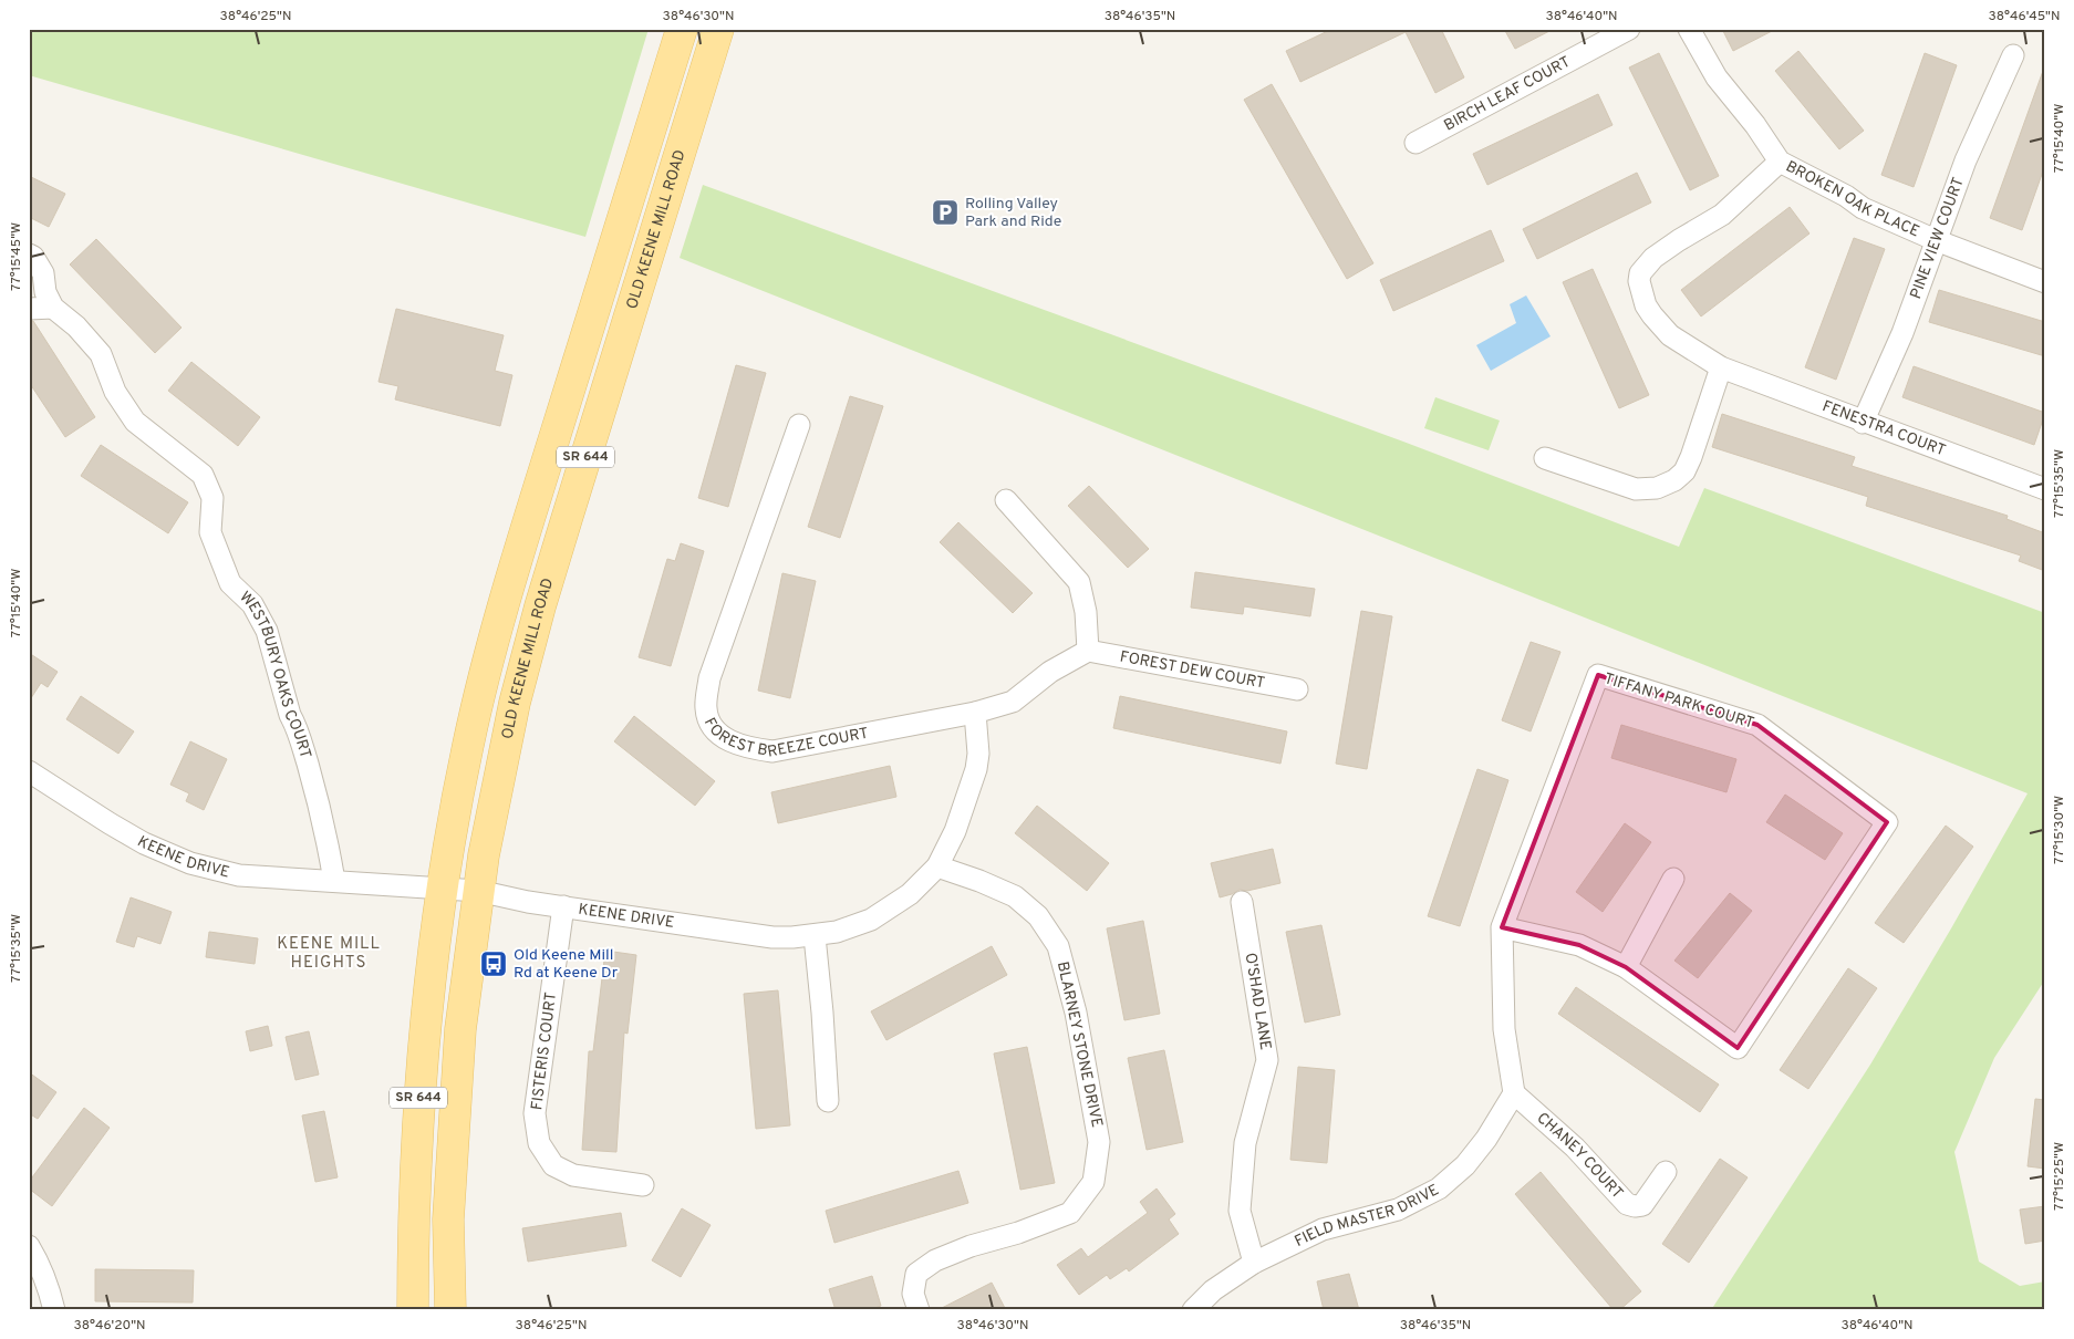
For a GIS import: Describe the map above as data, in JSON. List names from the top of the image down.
{
  "streets": {
    "main road": ["OLD KEENE MILL ROAD", "SR 644"],
    "street": [
      "BIRCH LEAF COURT",
      "BROKEN OAK PLACE",
      "PINE VIEW COURT",
      "FENESTRA COURT",
      "FOREST DEW COURT",
      "WESTBURY OAKS COURT",
      "TIFFANY PARK COURT",
      "FOREST BREEZE COURT",
      "KEENE DRIVE",
      "O'SHAD LANE",
      "BLARNEY STONE DRIVE",
      "FISTERIS COURT",
      "CHANEY COURT",
      "FIELD MASTER DRIVE"
    ]
  },
  "crossings": [
    ["BROKEN OAK PLACE", "PINE VIEW COURT"],
    ["BROKEN OAK PLACE", "FENESTRA COURT"],
    ["OLD KEENE MILL ROAD", "KEENE DRIVE"],
    ["PINE VIEW COURT", "FENESTRA COURT"],
    ["SR 644", "KEENE DRIVE"],
    ["WESTBURY OAKS COURT", "KEENE DRIVE"],
    ["TIFFANY PARK COURT", "CHANEY COURT"],
    ["TIFFANY PARK COURT", "FIELD MASTER DRIVE"],
    ["FOREST BREEZE COURT", "KEENE DRIVE"],
    ["KEENE DRIVE", "BLARNEY STONE DRIVE"],
    ["KEENE DRIVE", "FISTERIS COURT"],
    ["O'SHAD LANE", "FIELD MASTER DRIVE"],
    ["CHANEY COURT", "FIELD MASTER DRIVE"]
  ],
  "districts": ["KEENE MILL HEIGHTS"],
  "places": {
    "parking": ["Rolling Valley Park and Ride"],
    "bus stop": ["Old Keene Mill Rd at Keene Dr"]
  },
  "coordinates": [
    "38°46'25\"N",
    "38°46'30\"N",
    "38°46'35\"N",
    "38°46'40\"N",
    "38°46'45\"N",
    "77°15'40\"W",
    "77°15'45\"W",
    "77°15'35\"W",
    "77°15'30\"W",
    "77°15'25\"W",
    "38°46'20\"N"
  ]
}
